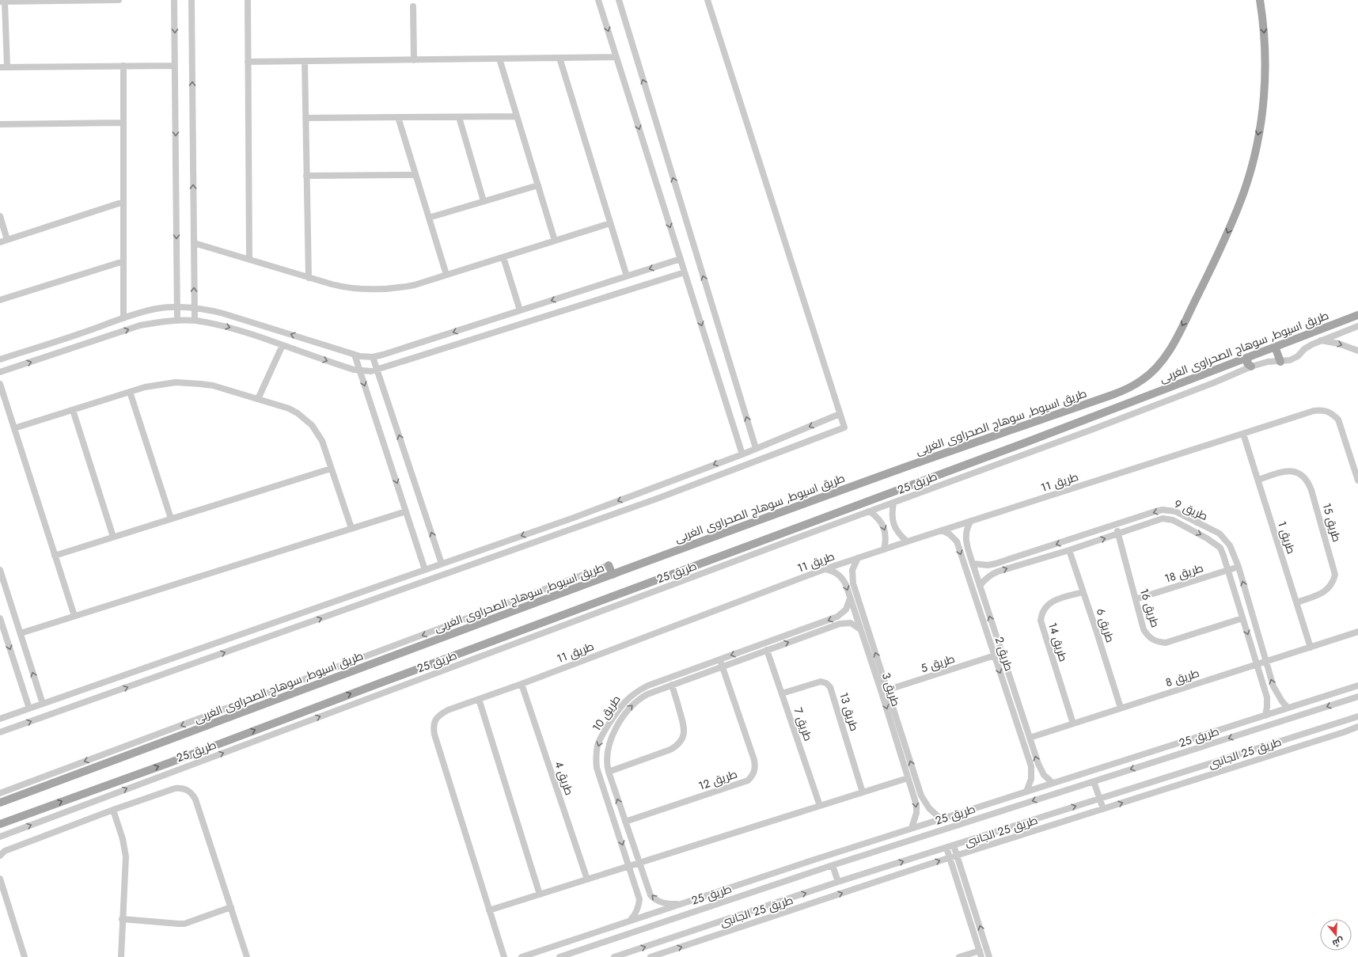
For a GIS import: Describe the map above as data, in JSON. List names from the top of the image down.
{
  "streets": {
    "main road": ["طريق اسيوط, سوهاج الصحراوى الغربى"],
    "street": [
      "طريق 11",
      "طريق 25",
      "طريق 9",
      "طريق 15",
      "طريق 1",
      "طريق 18",
      "طريق 16",
      "طريق 6",
      "طريق 14",
      "طريق 2",
      "طريق 5",
      "طريق 8",
      "طريق 3",
      "طريق 13",
      "طريق 10",
      "طريق 7",
      "طريق 25 الجانبى",
      "طريق 4",
      "طريق 12"
    ]
  },
  "crossings": [
    ["طريق 11", "طريق 1"],
    ["طريق 11", "طريق 2"],
    ["طريق 11", "طريق 3"],
    ["طريق 11", "طريق 4"],
    ["طريق 9", "طريق 18"],
    ["طريق 9", "طريق 16"],
    ["طريق 9", "طريق 6"],
    ["طريق 9", "طريق 2"],
    ["طريق 9", "طريق 8"],
    ["طريق 15", "طريق 1"],
    ["طريق 1", "طريق 8"],
    ["طريق 18", "طريق 16"],
    ["طريق 6", "طريق 14"],
    ["طريق 6", "طريق 8"],
    ["طريق 14", "طريق 8"],
    ["طريق 2", "طريق 5"],
    ["طريق 2", "طريق 8"],
    ["طريق 5", "طريق 3"],
    ["طريق 3", "طريق 10"],
    ["طريق 13", "طريق 7"],
    ["طريق 10", "طريق 7"],
    ["طريق 10", "طريق 12"]
  ],
  "north": "bottom"
}
